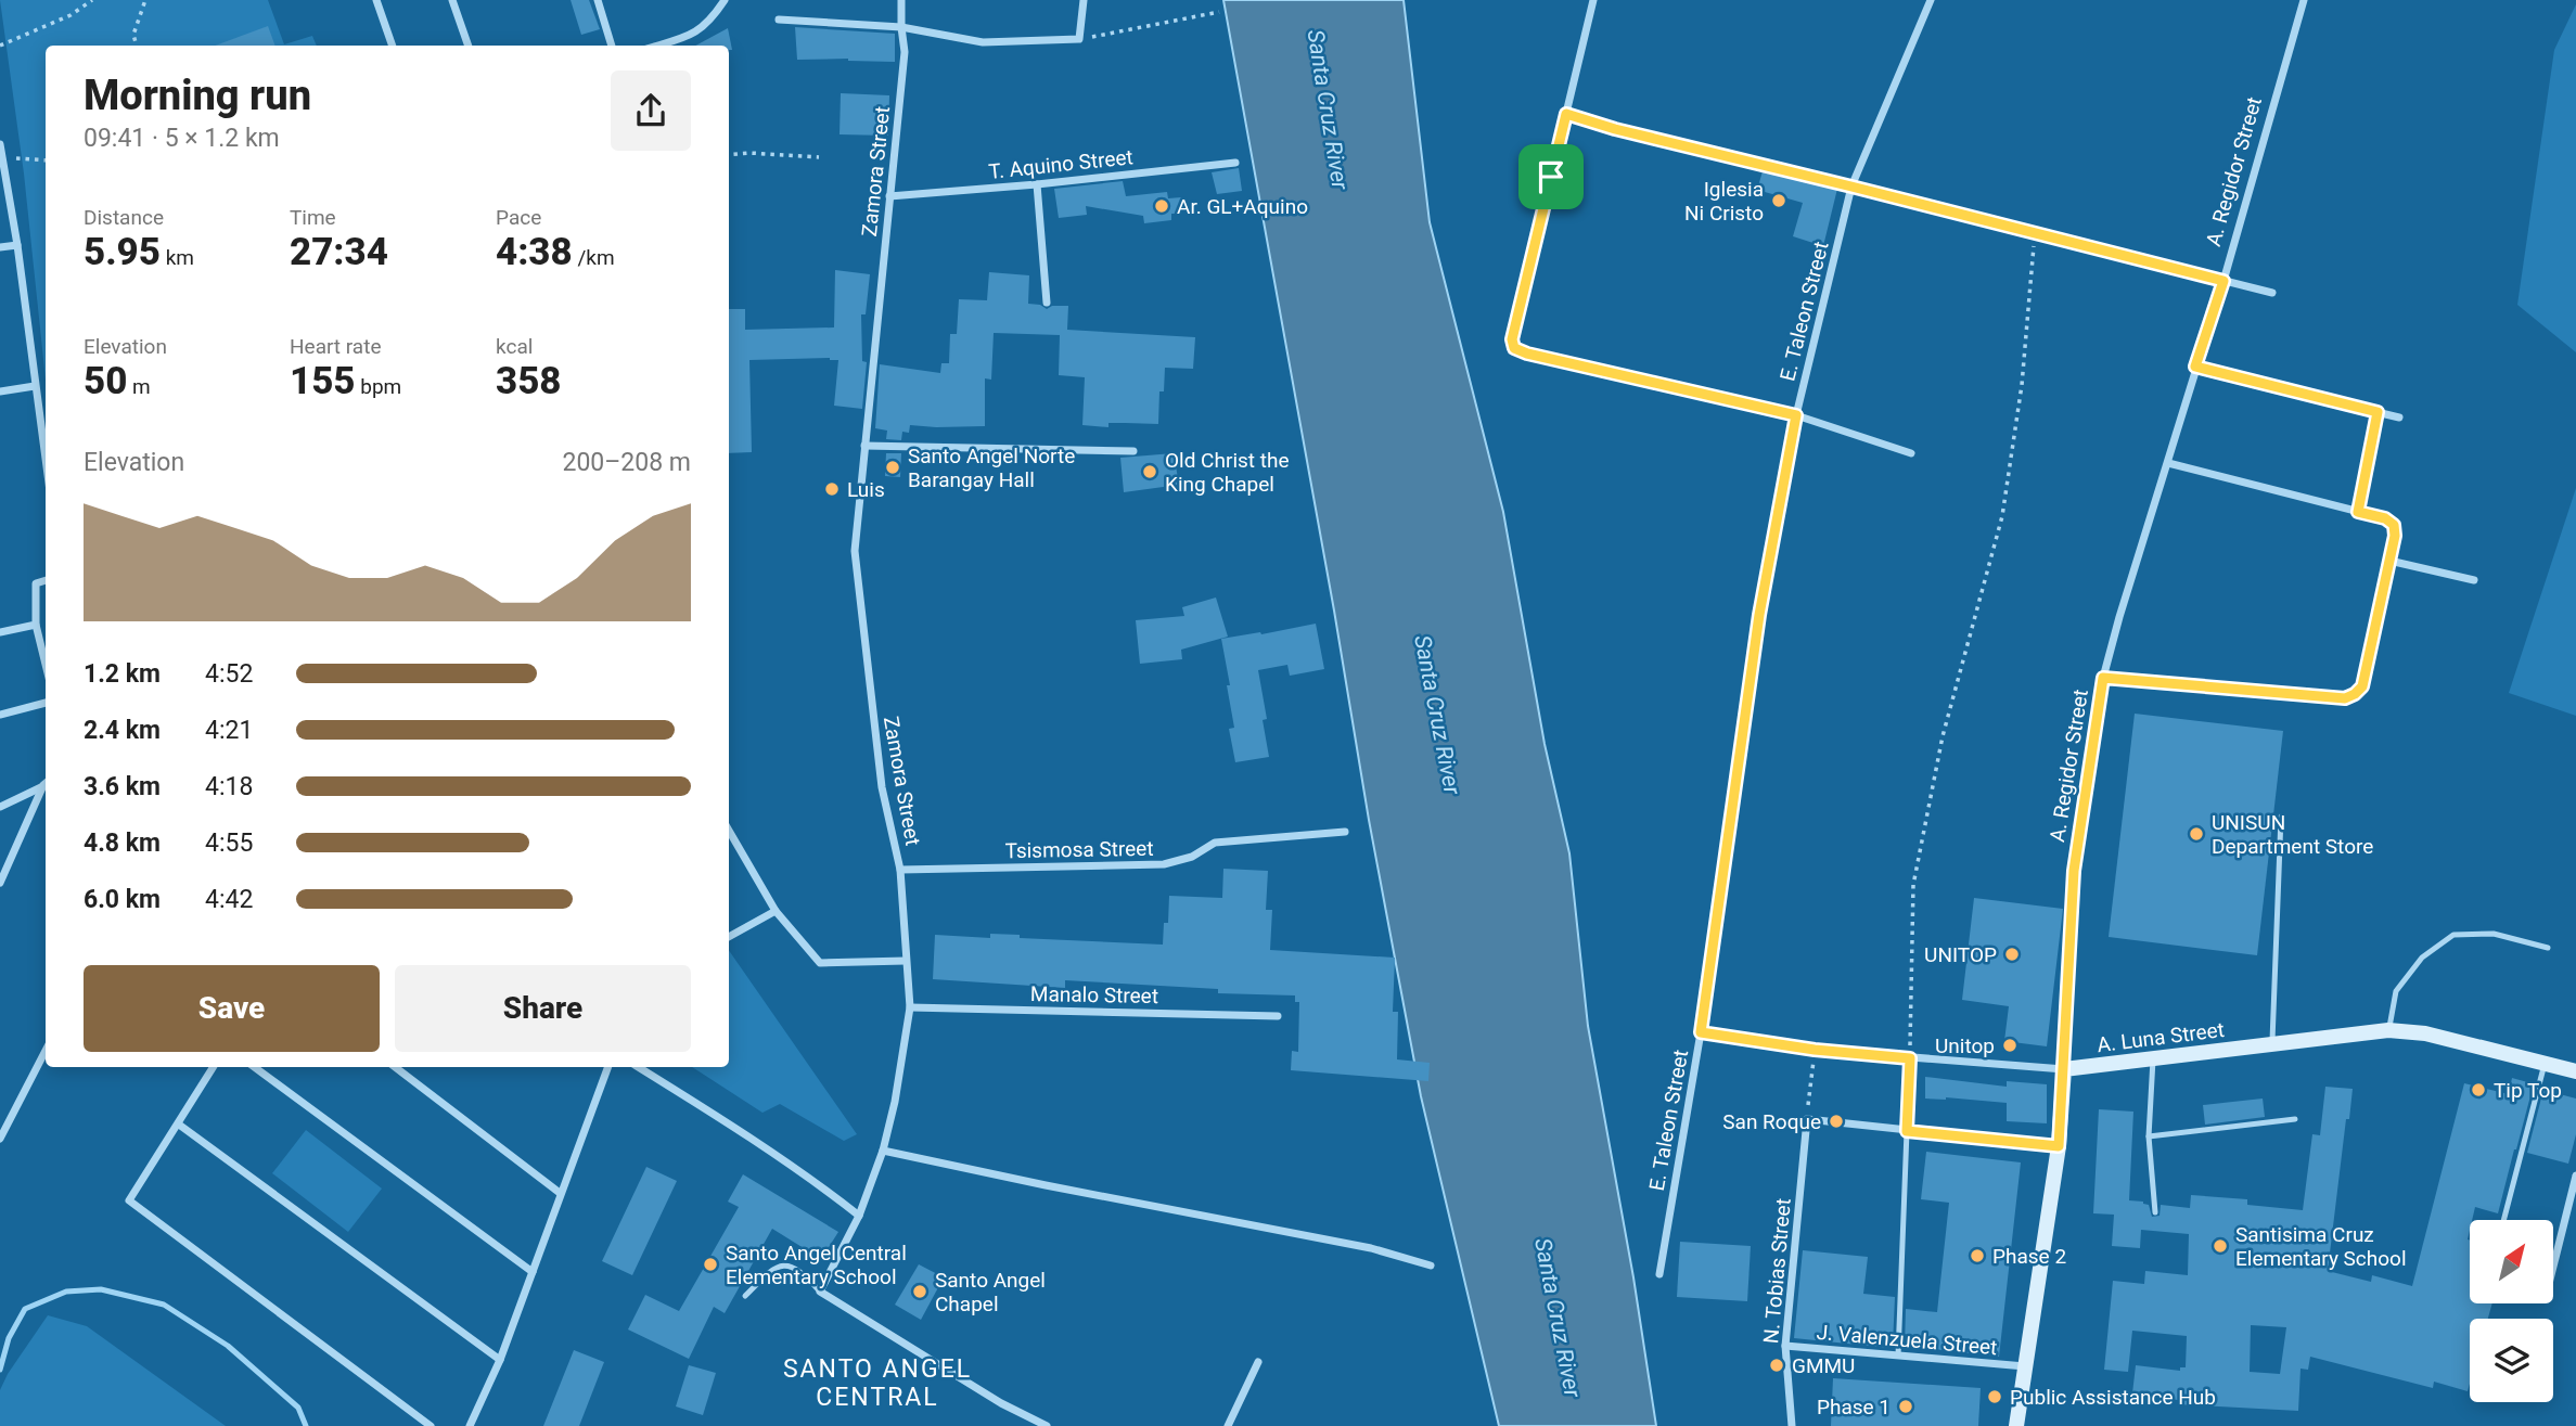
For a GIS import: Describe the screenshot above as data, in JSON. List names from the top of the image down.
{
  "streets": {
    "street": [
      "T. Aquino Street",
      "Zamora Street",
      "A. Regidor Street",
      "E. Taleon Street",
      "Tsismosa Street",
      "Manalo Street",
      "A. Luna Street",
      "N. Tobias Street",
      "J. Valenzuela Street"
    ]
  },
  "crossings": [
    ["T. Aquino Street", "Zamora Street"],
    ["Zamora Street", "Tsismosa Street"],
    ["Zamora Street", "Manalo Street"],
    ["A. Regidor Street", "A. Luna Street"],
    ["A. Regidor Street", "J. Valenzuela Street"],
    ["E. Taleon Street", "A. Luna Street"],
    ["N. Tobias Street", "J. Valenzuela Street"]
  ],
  "districts": ["SANTO ANGEL CENTRAL"],
  "water": ["Santa Cruz River"],
  "places": [
    "Iglesia Ni Cristo",
    "Ar. GL+Aquino",
    "Santo Angel Norte Barangay Hall",
    "Old Christ the King Chapel",
    "Luis",
    "UNISUN Department Store",
    "UNITOP",
    "Unitop",
    "Tip Top",
    "San Roque",
    "Santisima Cruz Elementary School",
    "Phase 2",
    "Santo Angel Central Elementary School",
    "Santo Angel Chapel",
    "GMMU",
    "Public Assistance Hub",
    "Phase 1"
  ],
  "north": "top right",
  "page": {
    "heading": ["Morning run", "09:41 · 5 × 1.2 km"],
    "stats": [
      ["Distance", "5.95 km"],
      ["Time", "27:34"],
      ["Pace", "4:38 /km"],
      ["Elevation", "50 m"],
      ["Heart rate", "155 bpm"],
      ["kcal", "358"]
    ],
    "chart": ["Elevation", "200–208 m"],
    "list": [
      {
        "name": "1.2 km",
        "note": "4:52"
      },
      {
        "name": "2.4 km",
        "note": "4:21"
      },
      {
        "name": "3.6 km",
        "note": "4:18"
      },
      {
        "name": "4.8 km",
        "note": "4:55"
      },
      {
        "name": "6.0 km",
        "note": "4:42"
      }
    ],
    "buttons": ["Save", "Share"]
  }
}
